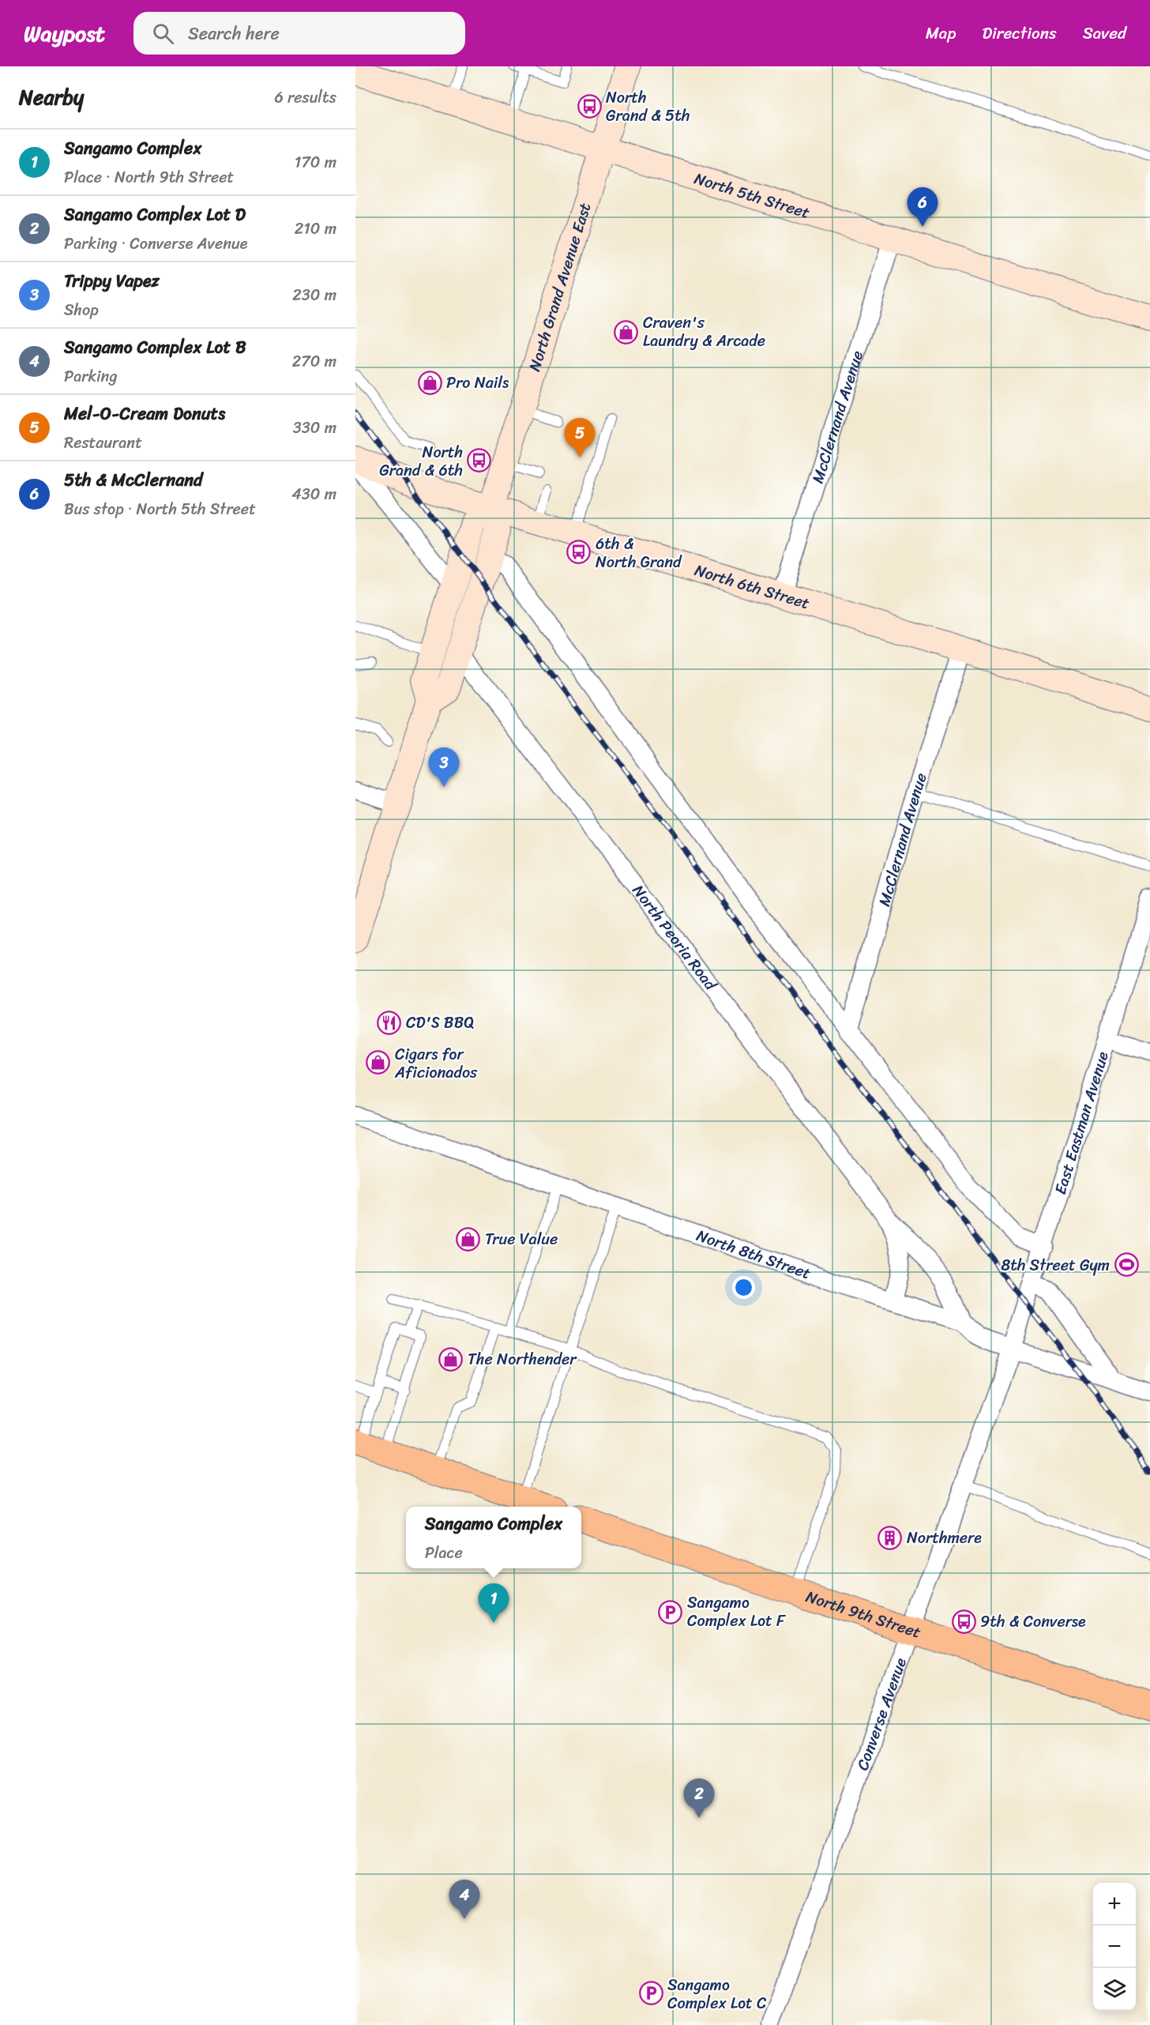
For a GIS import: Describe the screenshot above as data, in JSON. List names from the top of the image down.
{
  "streets": {
    "main road": [
      "North 5th Street",
      "North Grand Avenue East",
      "North 6th Street",
      "North 9th Street"
    ],
    "street": [
      "McClernand Avenue",
      "North Peoria Road",
      "East Eastman Avenue",
      "North 8th Street",
      "Converse Avenue"
    ]
  },
  "crossings": [
    ["North 5th Street", "North Grand Avenue East"],
    ["North 5th Street", "McClernand Avenue"],
    ["North Grand Avenue East", "North 6th Street"],
    ["McClernand Avenue", "North 6th Street"],
    ["North Peoria Road", "North 8th Street"],
    ["East Eastman Avenue", "North 8th Street"],
    ["East Eastman Avenue", "Converse Avenue"],
    ["North 8th Street", "Converse Avenue"],
    ["North 9th Street", "Converse Avenue"]
  ],
  "places": {
    "bus stop": [
      "North Grand & 5th",
      "North Grand & 6th",
      "6th & North Grand",
      "9th & Converse"
    ],
    "shop": [
      "Craven's Laundry & Arcade",
      "Pro Nails",
      "Cigars for Aficionados",
      "True Value",
      "The Northender"
    ],
    "restaurant": ["CD'S BBQ"],
    "sports": ["8th Street Gym"],
    "building": ["Northmere"],
    "parking": ["Sangamo Complex Lot F", "Sangamo Complex Lot C"]
  },
  "page": {
    "header": "Waypost",
    "search": "Search here",
    "nav": ["Map", "Directions", "Saved"],
    "heading": ["Nearby", "6 results"],
    "list": [
      {
        "mark": "1",
        "name": "Sangamo Complex",
        "note": "Place · North 9th Street",
        "value": "170 m"
      },
      {
        "mark": "2",
        "name": "Sangamo Complex Lot D",
        "note": "Parking · Converse Avenue",
        "value": "210 m"
      },
      {
        "mark": "3",
        "name": "Trippy Vapez",
        "note": "Shop",
        "value": "230 m"
      },
      {
        "mark": "4",
        "name": "Sangamo Complex Lot B",
        "note": "Parking",
        "value": "270 m"
      },
      {
        "mark": "5",
        "name": "Mel-O-Cream Donuts",
        "note": "Restaurant",
        "value": "330 m"
      },
      {
        "mark": "6",
        "name": "5th & McClernand",
        "note": "Bus stop · North 5th Street",
        "value": "430 m"
      }
    ],
    "pins": [
      "6",
      "5",
      "3",
      "1",
      "2",
      "4"
    ],
    "popup": ["Sangamo Complex", "Place"],
    "map_buttons": ["+", "−"]
  }
}
